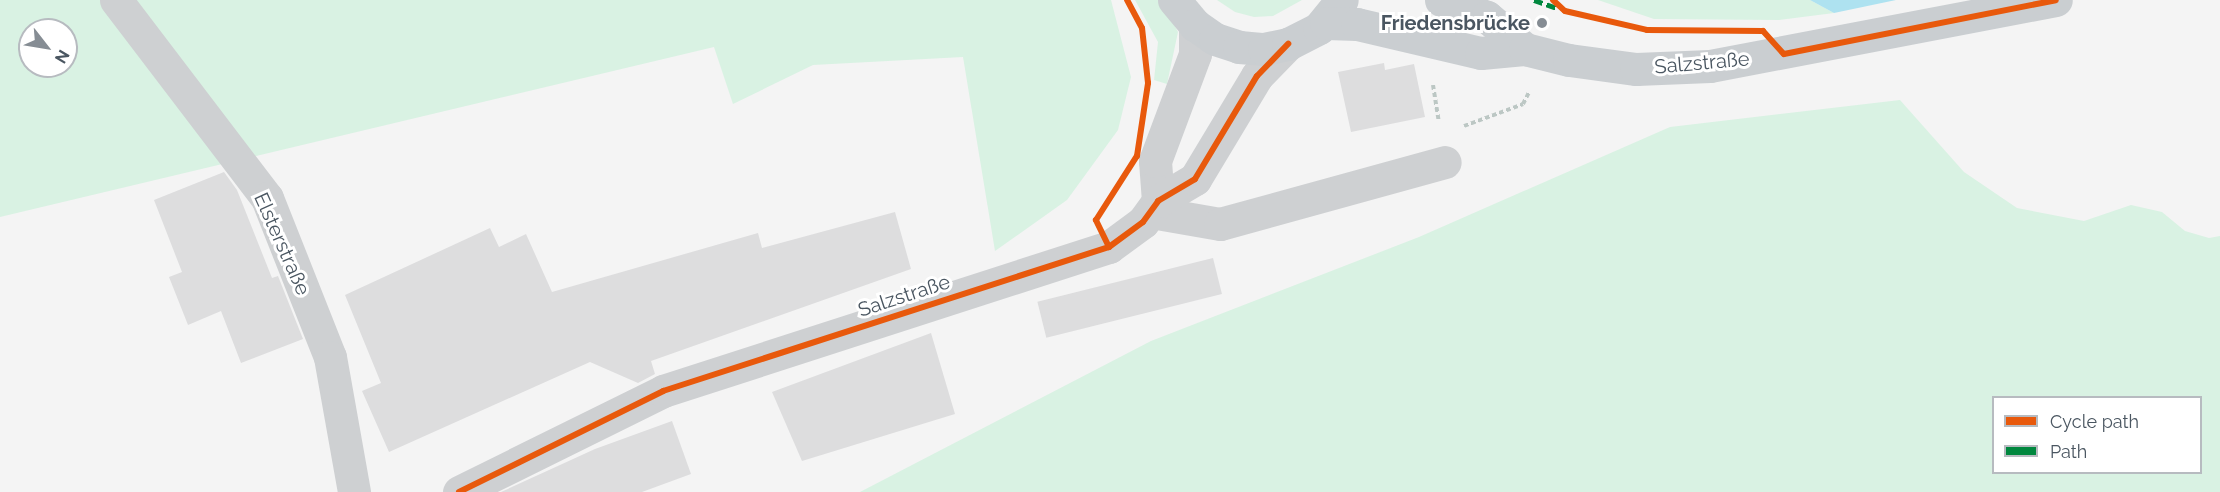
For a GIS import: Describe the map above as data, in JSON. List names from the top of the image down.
{
  "streets": {
    "main road": ["Salzstraße"],
    "street": ["Elsterstraße"]
  },
  "places": ["Friedensbrücke"],
  "legend": ["Cycle path", "Path"],
  "north": "bottom right"
}
